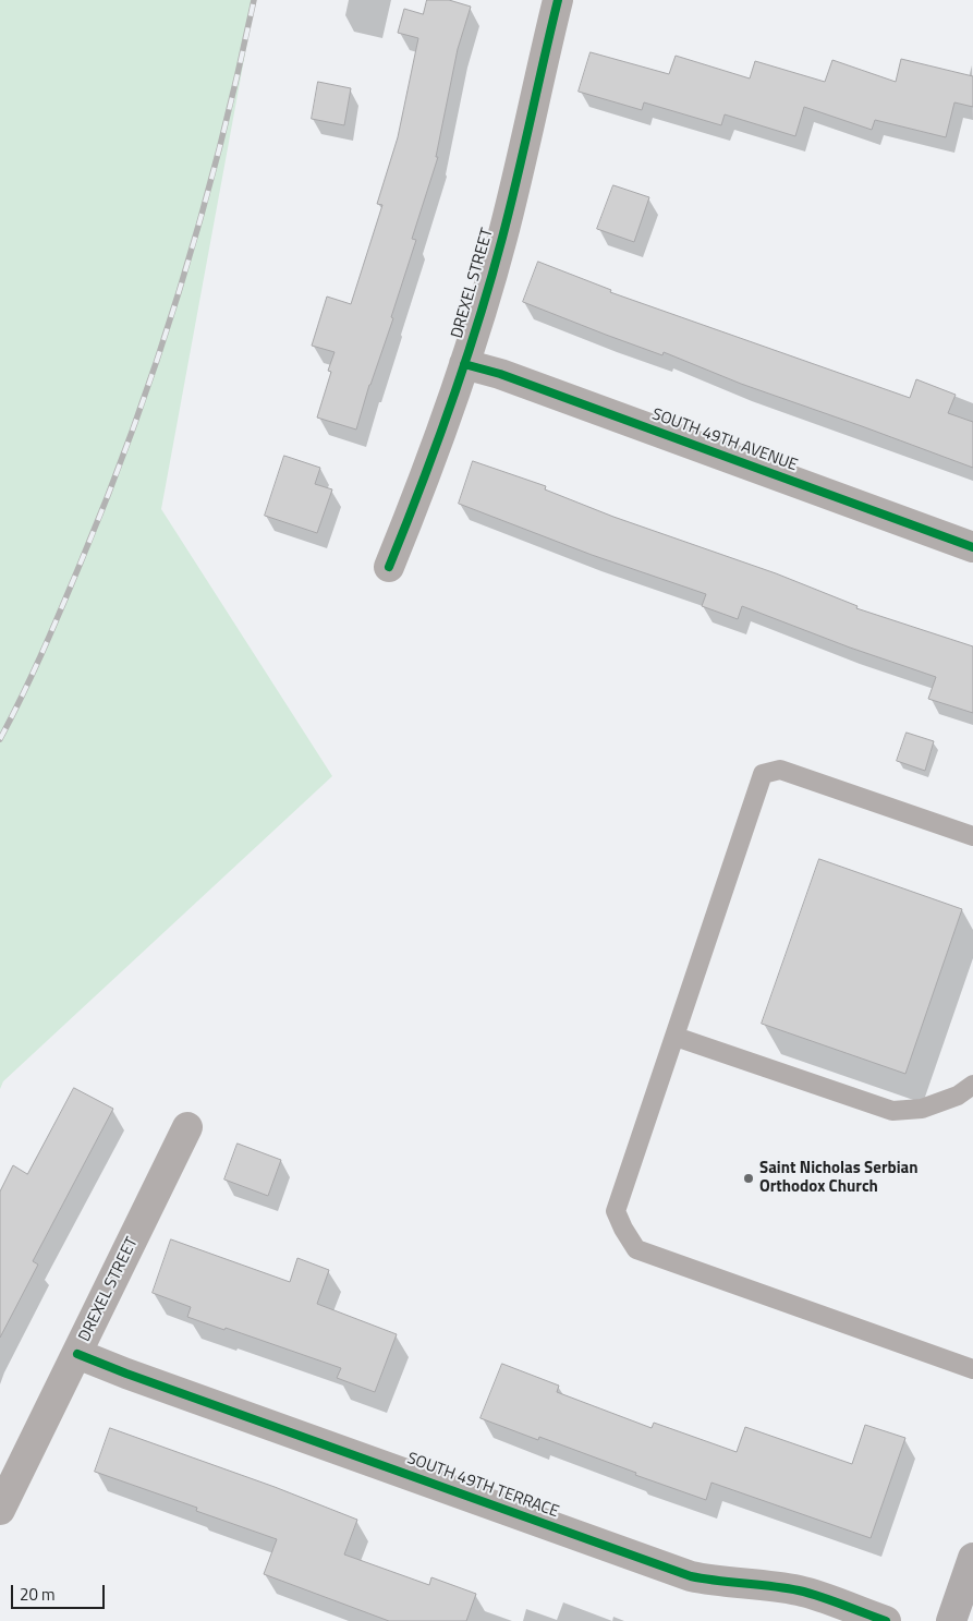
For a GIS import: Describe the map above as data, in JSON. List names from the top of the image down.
{
  "streets": {
    "street": ["DREXEL STREET", "SOUTH 49TH AVENUE", "SOUTH 49TH TERRACE"]
  },
  "crossings": [
    ["DREXEL STREET", "SOUTH 49TH AVENUE"],
    ["DREXEL STREET", "SOUTH 49TH TERRACE"]
  ],
  "places": ["Saint Nicholas Serbian Orthodox Church"],
  "scale_bar": "20 m"
}
